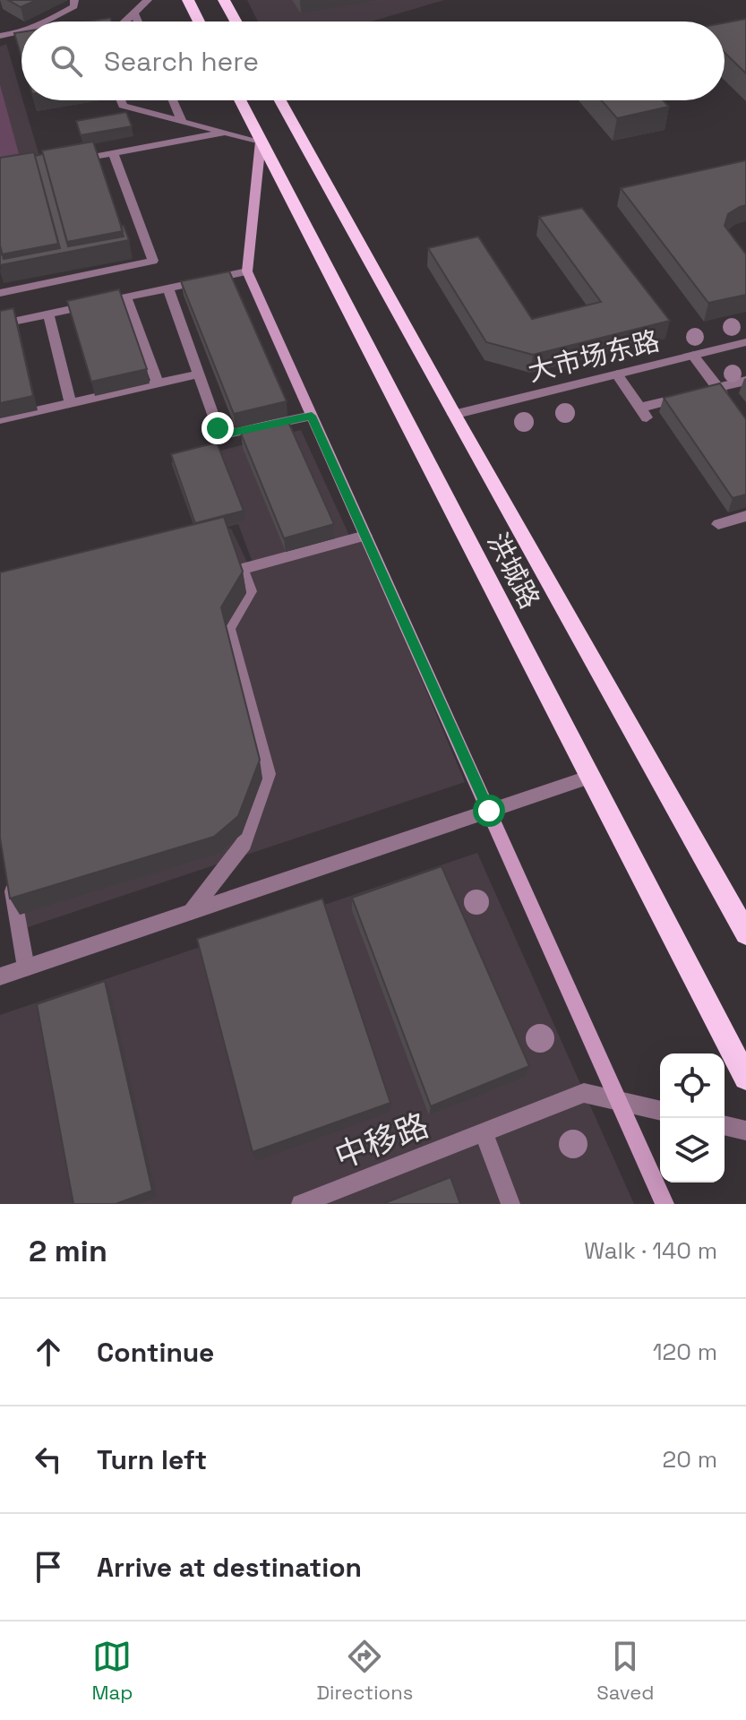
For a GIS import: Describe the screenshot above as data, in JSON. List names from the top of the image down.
{
  "streets": {
    "highway": ["洪城路"],
    "street": ["大市场东路", "中移路"]
  },
  "crossings": [
    ["大市场东路", "洪城路"]
  ],
  "page": {
    "search": "Search here",
    "heading": ["2 min", "Walk · 140 m"],
    "list": [
      ["Continue", "120 m"],
      ["Turn left", "20 m"],
      "Arrive at destination"
    ],
    "nav": ["Map", "Directions", "Saved"]
  }
}
